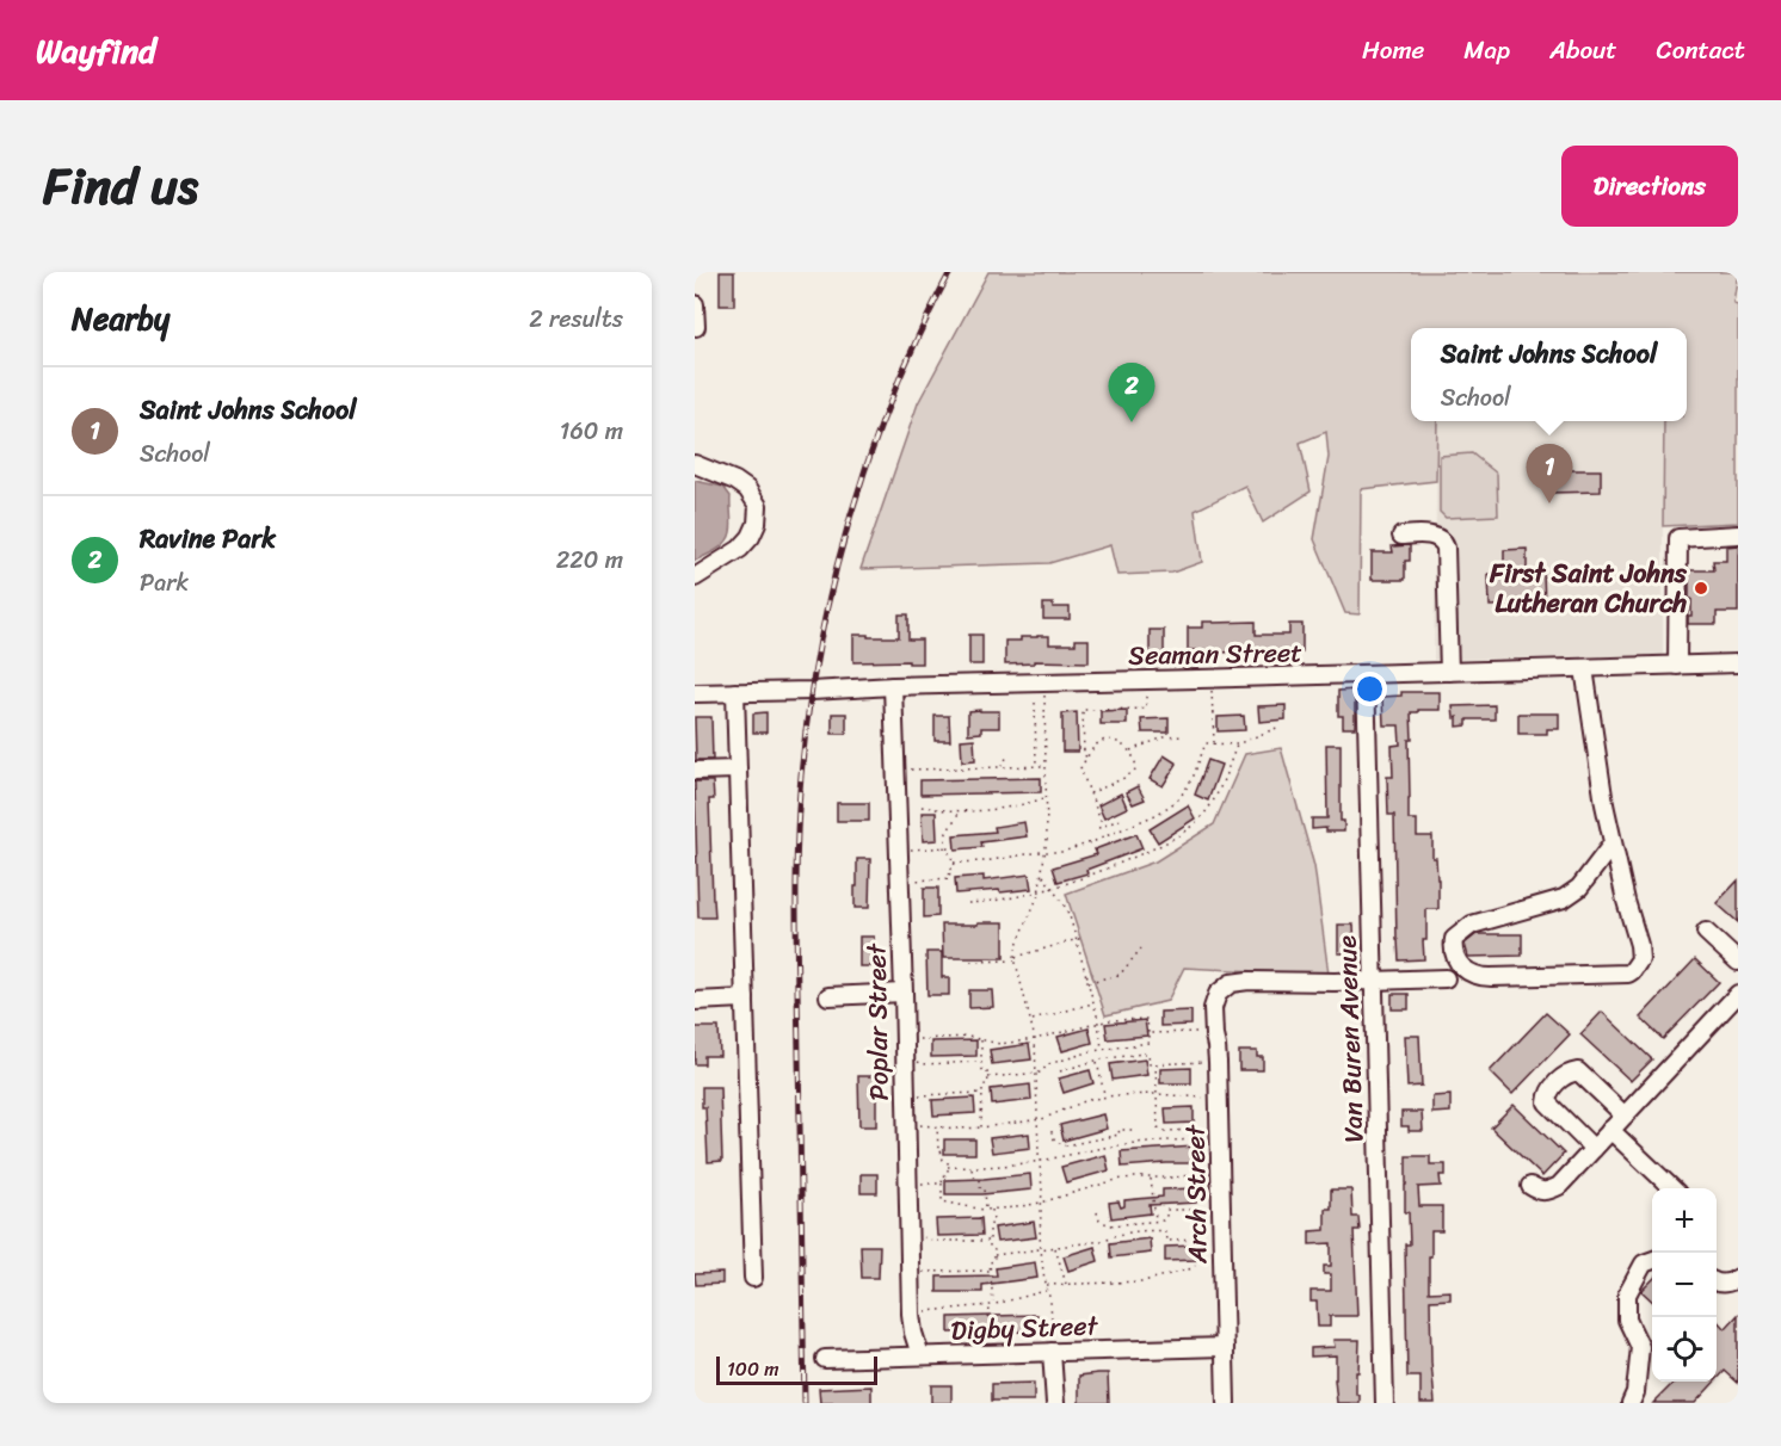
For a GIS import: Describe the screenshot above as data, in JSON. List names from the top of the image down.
{
  "streets": {
    "street": [
      "Seaman Street",
      "Poplar Street",
      "Van Buren Avenue",
      "Arch Street",
      "Digby Street"
    ]
  },
  "crossings": [
    ["Seaman Street", "Poplar Street"],
    ["Seaman Street", "Van Buren Avenue"],
    ["Poplar Street", "Digby Street"],
    ["Van Buren Avenue", "Arch Street"],
    ["Arch Street", "Digby Street"]
  ],
  "places": ["First Saint Johns Lutheran Church"],
  "scale_bar": "100 m",
  "page": {
    "header": "Wayfind",
    "nav": [
      "Home",
      "Map",
      "About",
      "Contact"
    ],
    "title": "Find us",
    "buttons": "Directions",
    "heading": ["Nearby", "2 results"],
    "popup": ["Saint Johns School", "School"],
    "pins": ["2", "1"],
    "list": [
      {
        "mark": "1",
        "name": "Saint Johns School",
        "note": "School",
        "value": "160 m"
      },
      {
        "mark": "2",
        "name": "Ravine Park",
        "note": "Park",
        "value": "220 m"
      }
    ],
    "map_buttons": ["+", "−"],
    "scale": "100 m"
  }
}
